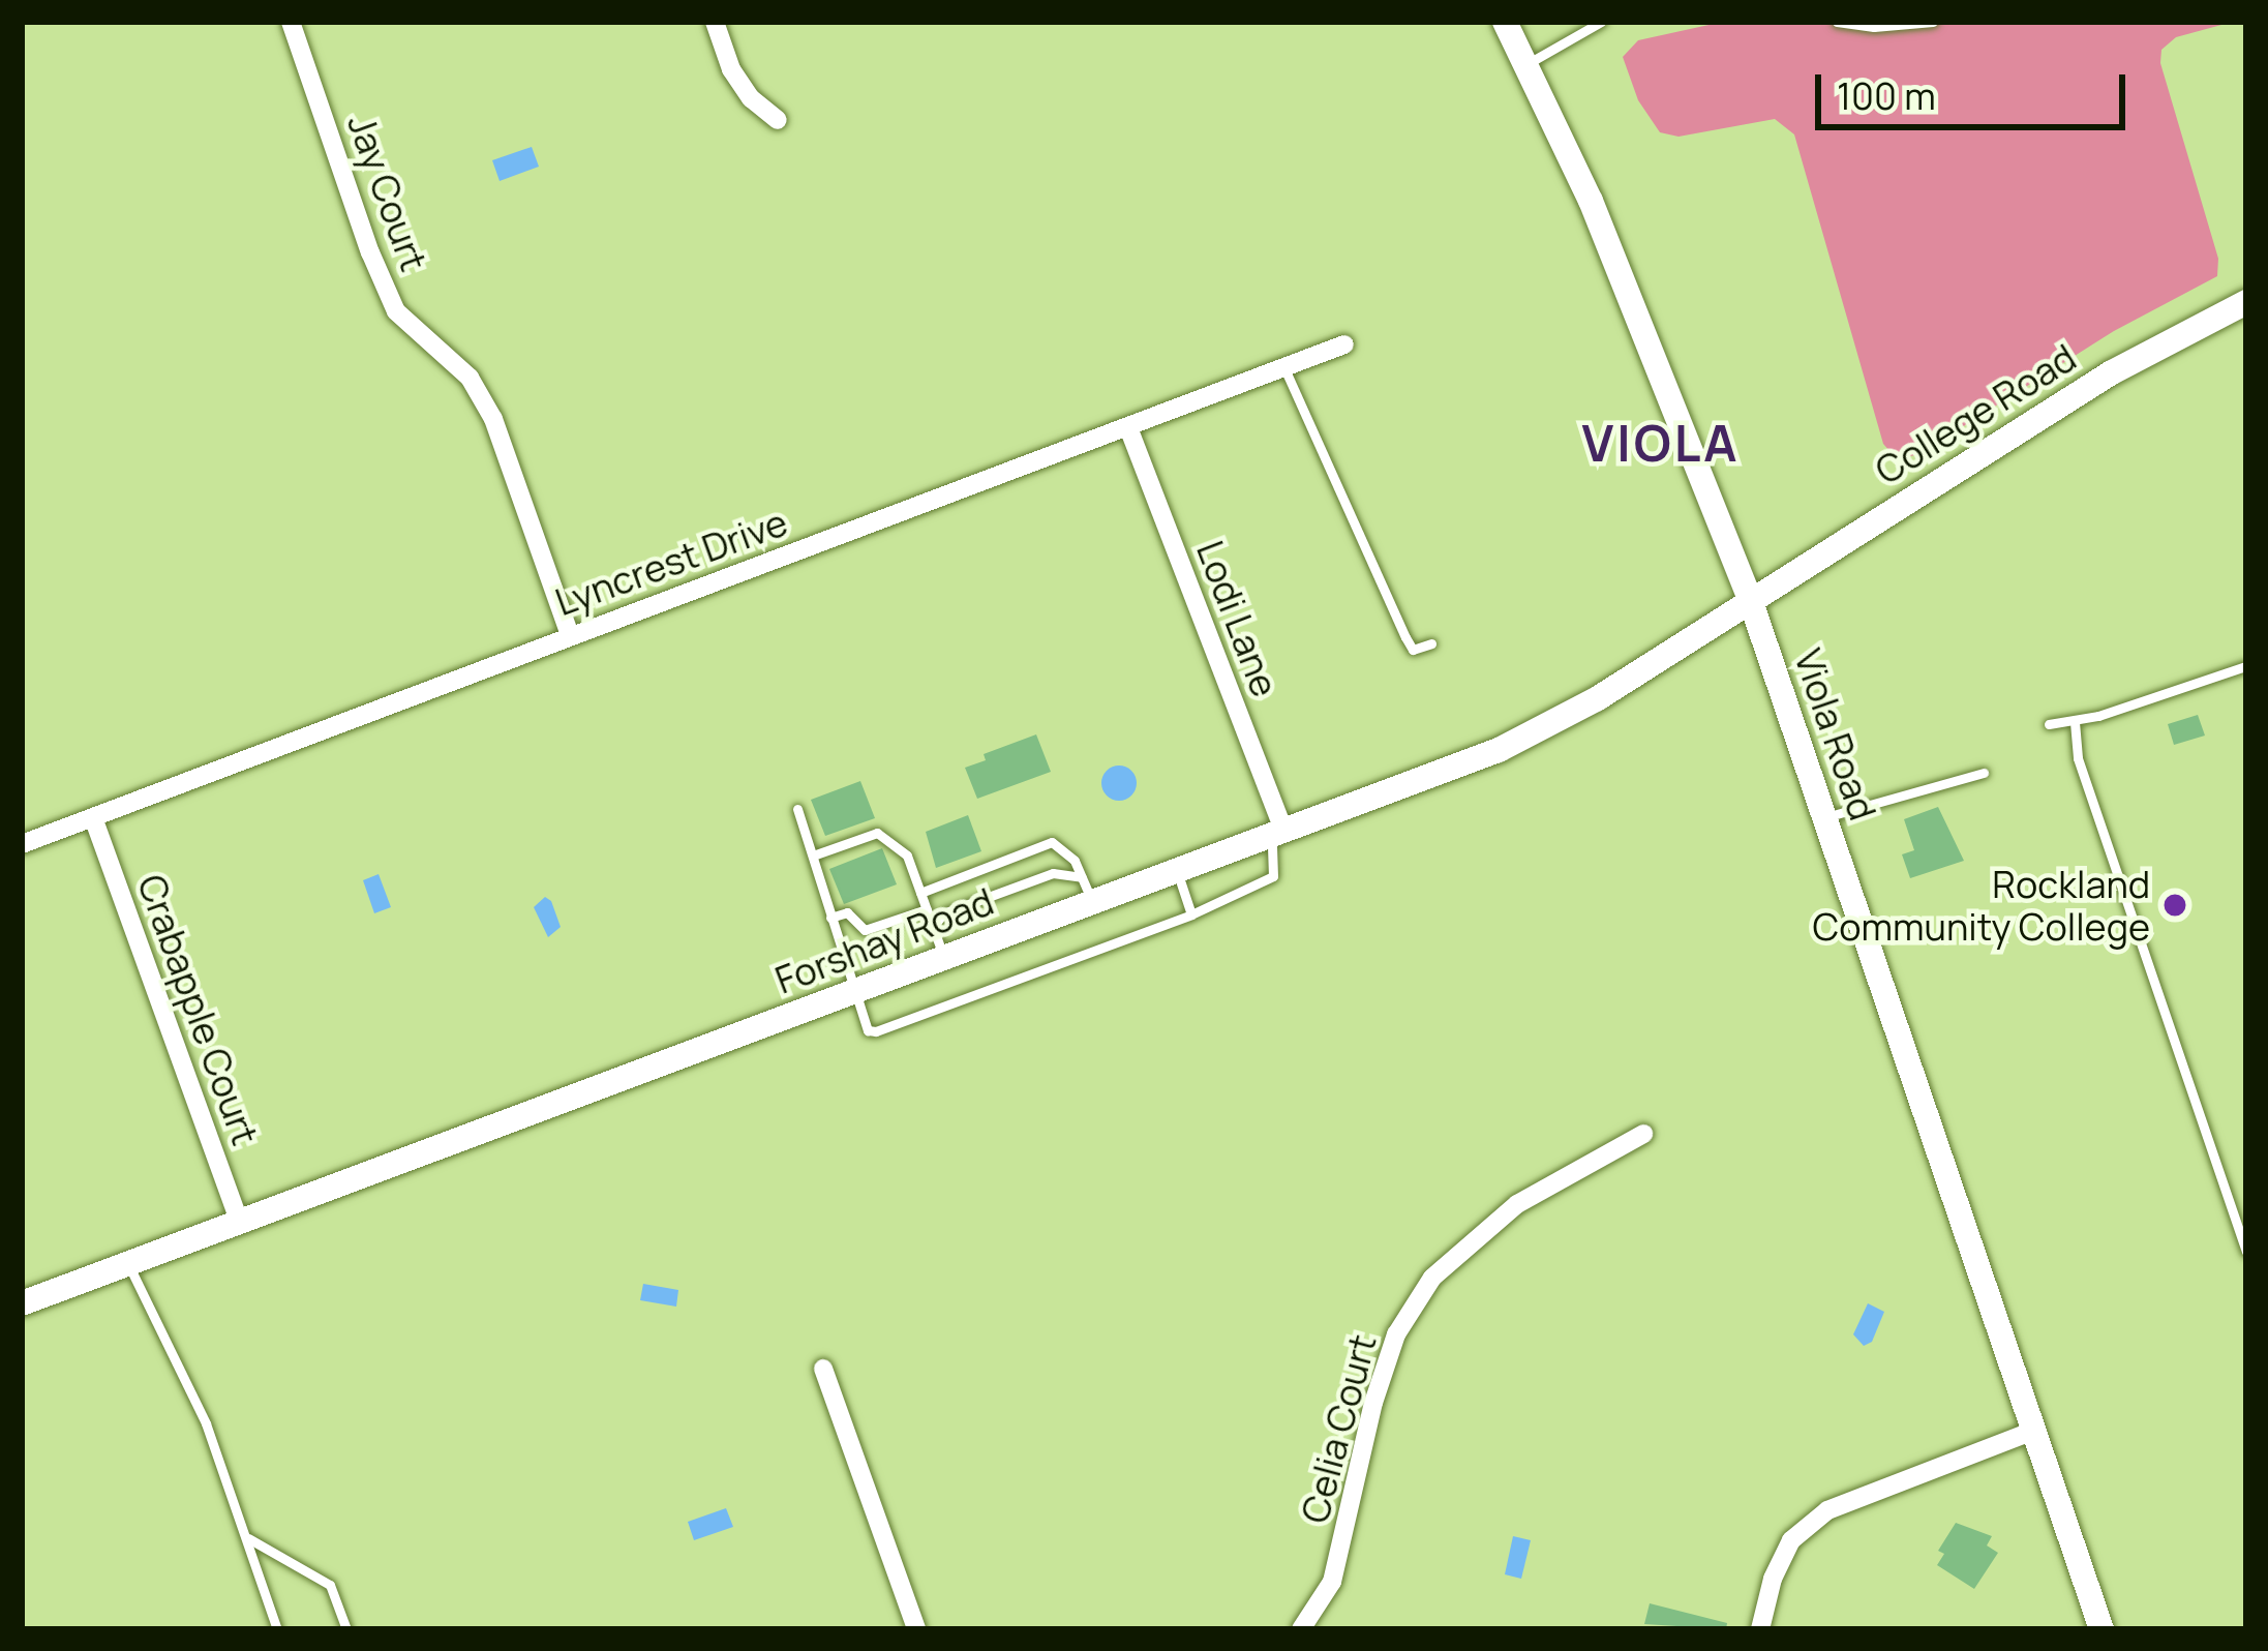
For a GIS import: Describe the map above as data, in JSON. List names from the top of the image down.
{
  "streets": {
    "street": [
      "Jay Court",
      "College Road",
      "Lyncrest Drive",
      "Lodi Lane",
      "Viola Road",
      "Forshay Road",
      "Crabapple Court",
      "Celia Court"
    ]
  },
  "crossings": [
    ["Jay Court", "Lyncrest Drive"],
    ["College Road", "Viola Road"],
    ["College Road", "Forshay Road"],
    ["Lyncrest Drive", "Lodi Lane"],
    ["Lyncrest Drive", "Crabapple Court"],
    ["Lodi Lane", "Forshay Road"],
    ["Viola Road", "Forshay Road"],
    ["Forshay Road", "Crabapple Court"]
  ],
  "districts": ["VIOLA"],
  "places": ["Rockland Community College"],
  "scale_bar": "100 m"
}
